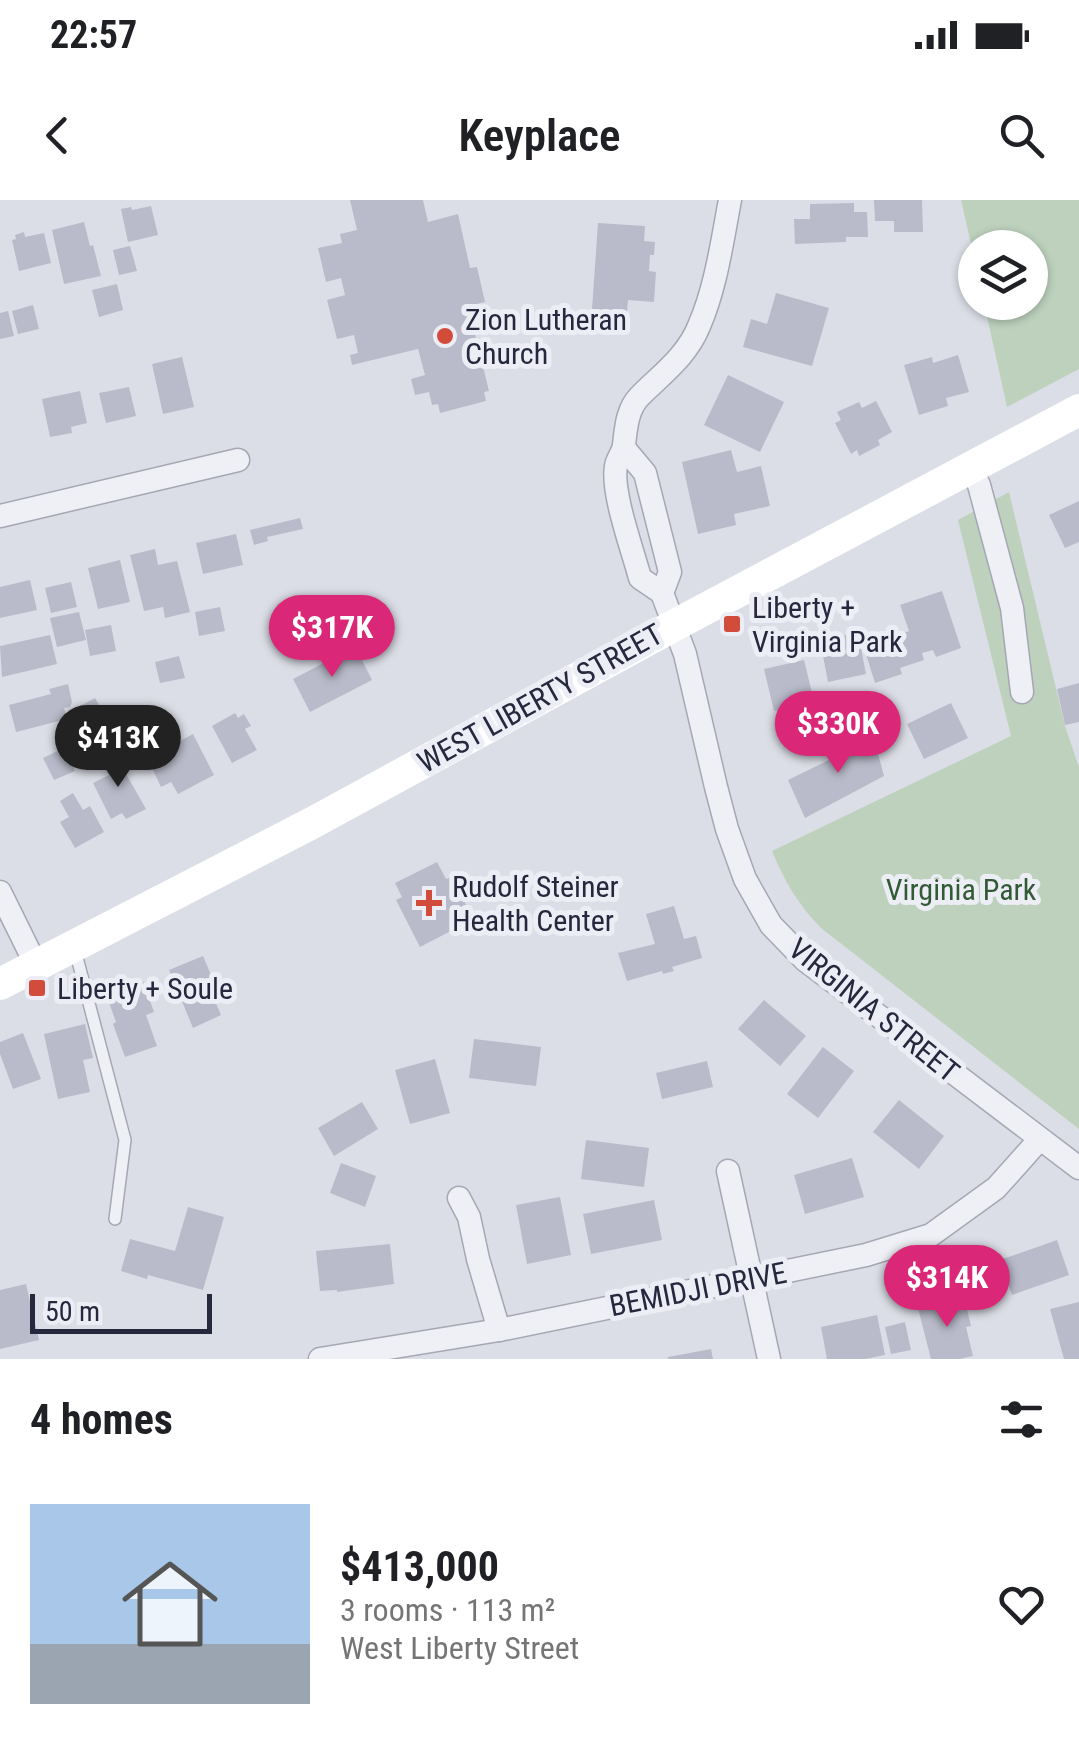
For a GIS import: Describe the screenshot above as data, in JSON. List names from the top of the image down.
{
  "streets": {
    "main road": ["WEST LIBERTY STREET"],
    "street": ["VIRGINIA STREET", "BEMIDJI DRIVE"]
  },
  "crossings": [
    ["WEST LIBERTY STREET", "VIRGINIA STREET"],
    ["VIRGINIA STREET", "BEMIDJI DRIVE"]
  ],
  "parks": ["Virginia Park"],
  "places": {
    "other": ["Zion Lutheran Church"],
    "transit": ["Liberty + Virginia Park", "Liberty + Soule"],
    "health": ["Rudolf Steiner Health Center"]
  },
  "scale_bar": "50 m",
  "page": {
    "status": "22:57",
    "header": "Keyplace",
    "price": [
      "$317K",
      "$330K",
      "$413K",
      "$314K"
    ],
    "scale": "50 m",
    "heading": "4 homes",
    "list": [
      {
        "name": "$413,000",
        "note": "3 rooms · 113 m² · West Liberty Street"
      }
    ]
  }
}
